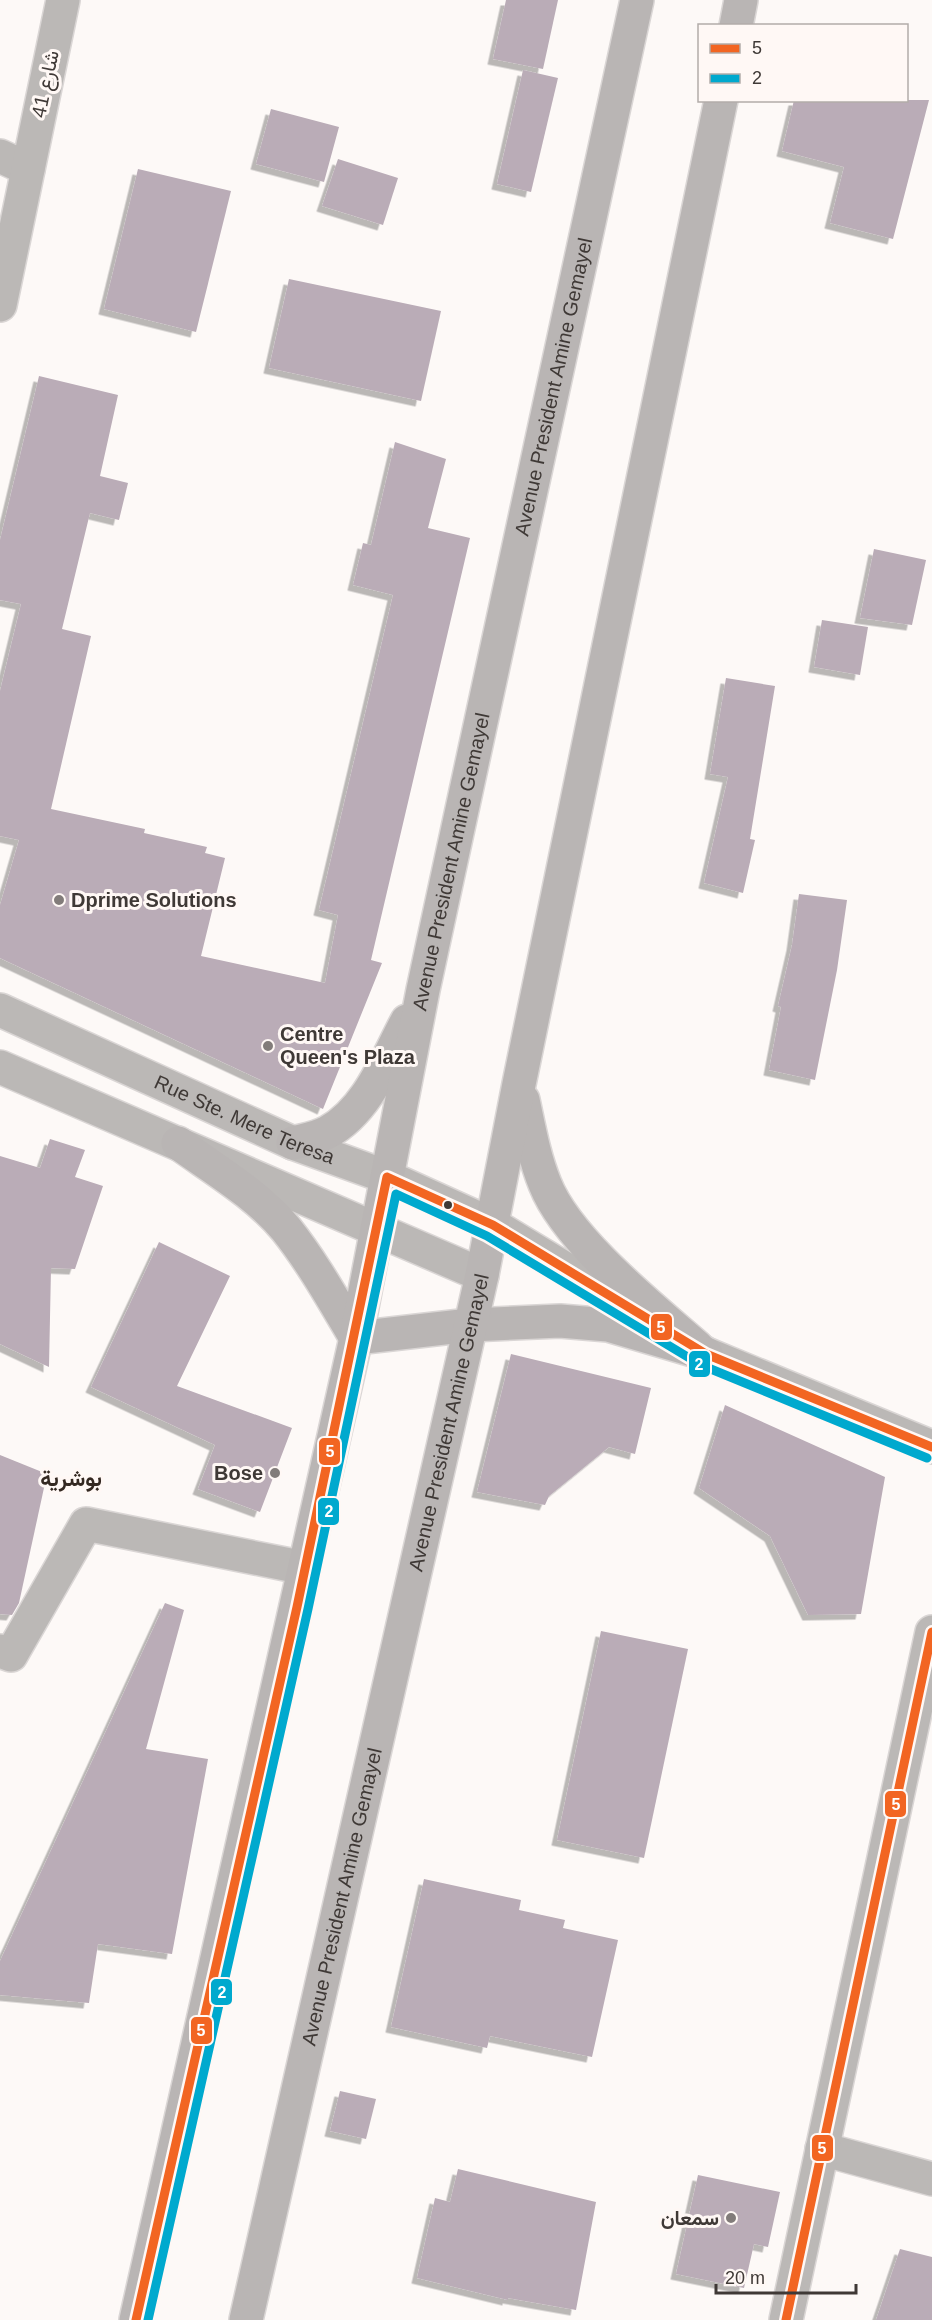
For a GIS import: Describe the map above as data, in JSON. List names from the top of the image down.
{
  "streets": {
    "highway": ["Avenue President Amine Gemayel"],
    "street": ["شارع 41", "Rue Ste. Mere Teresa"]
  },
  "crossings": [
    ["Avenue President Amine Gemayel", "Rue Ste. Mere Teresa"]
  ],
  "districts": ["بوشرية"],
  "places": [
    "Dprime Solutions",
    "Centre Queen's Plaza",
    "Bose",
    "سمعان"
  ],
  "lines": ["transit line 5", "transit line 2"],
  "legend": ["5", "2"],
  "scale_bar": "20 m"
}
